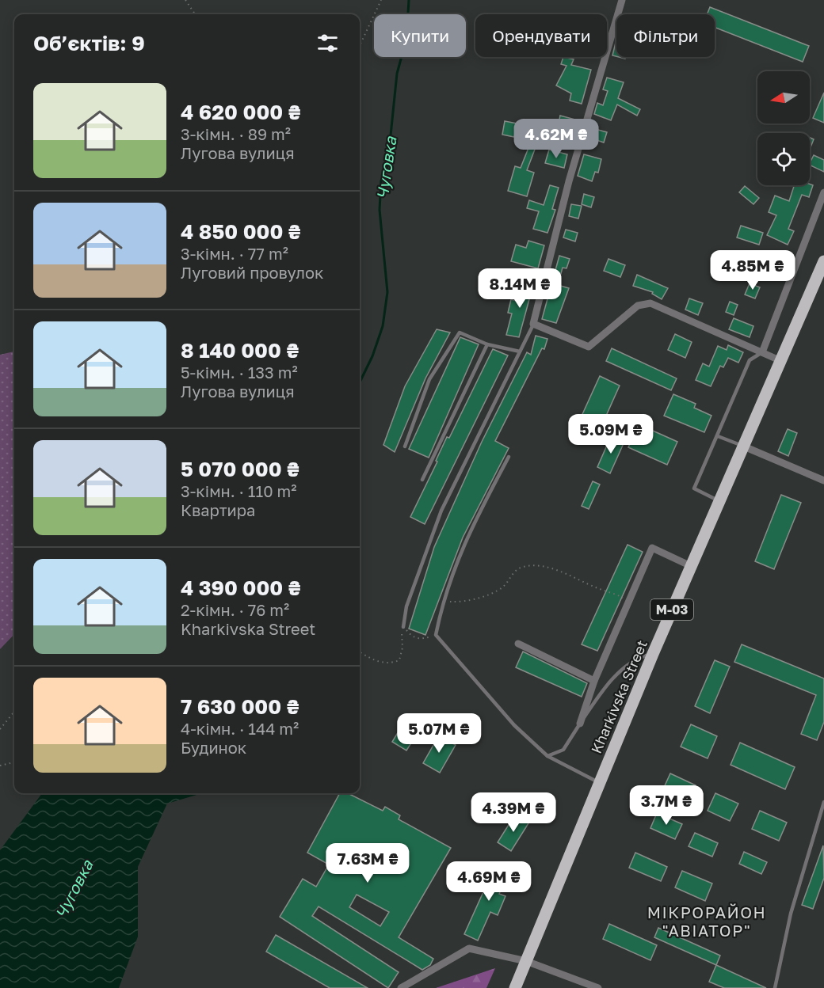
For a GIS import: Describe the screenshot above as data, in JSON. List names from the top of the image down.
{
  "streets": {
    "highway": ["М-03", "Kharkivska Street"]
  },
  "districts": ["МІКРОРАЙОН \"АВІАТОР\""],
  "water": ["Чуговка"],
  "north": "left",
  "page": {
    "chip": ["Купити", "Орендувати", "Фільтри"],
    "heading": "Об’єктів: 9",
    "list": [
      {
        "name": "4 620 000 ₴",
        "note": "3-кімн. · 89 m² · Лугова вулиця"
      },
      {
        "name": "4 850 000 ₴",
        "note": "3-кімн. · 77 m² · Луговий провулок"
      },
      {
        "name": "8 140 000 ₴",
        "note": "5-кімн. · 133 m² · Лугова вулиця"
      },
      {
        "name": "5 070 000 ₴",
        "note": "3-кімн. · 110 m² · Квартира"
      },
      {
        "name": "4 390 000 ₴",
        "note": "2-кімн. · 76 m² · Kharkivska Street"
      },
      {
        "name": "7 630 000 ₴",
        "note": "4-кімн. · 144 m² · Будинок"
      }
    ],
    "price": [
      "4.62M ₴",
      "4.85M ₴",
      "8.14M ₴",
      "5.09M ₴",
      "5.07M ₴",
      "3.7M ₴",
      "4.39M ₴",
      "7.63M ₴",
      "4.69M ₴"
    ]
  }
}
